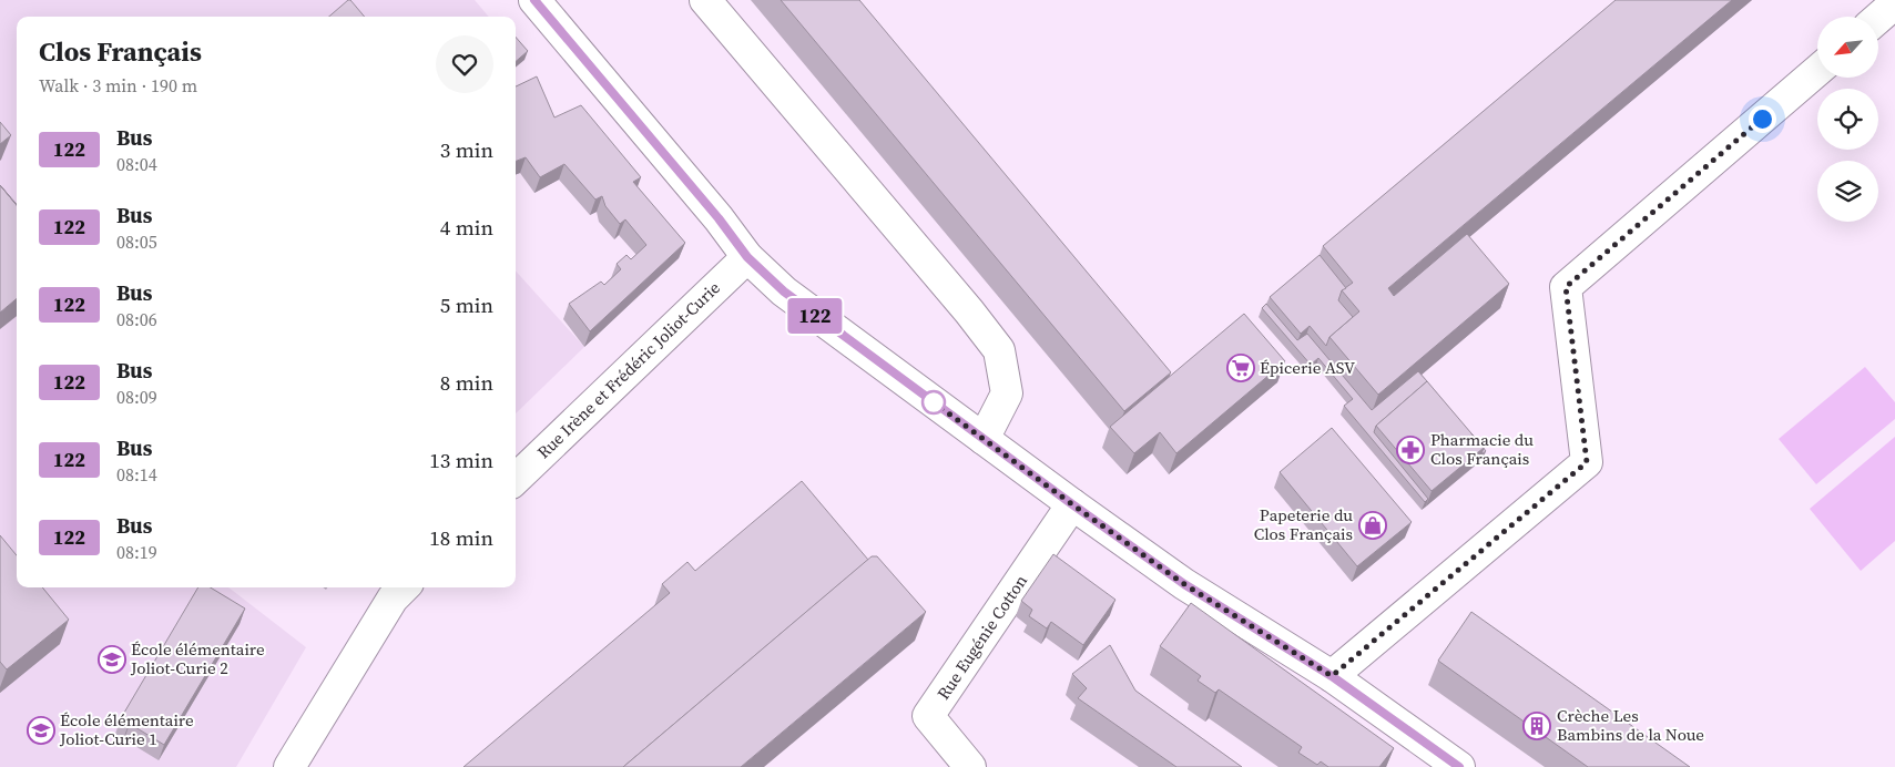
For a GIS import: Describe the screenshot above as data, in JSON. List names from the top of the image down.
{
  "streets": {
    "street": ["Rue Irène et Frédéric Joliot-Curie", "Rue Eugénie Cotton"]
  },
  "places": {
    "supermarket": ["Épicerie ASV"],
    "pharmacy": ["Pharmacie du Clos Français"],
    "shop": ["Papeterie du Clos Français"],
    "school or university": ["École élémentaire Joliot-Curie 2", "École élémentaire Joliot-Curie 1"],
    "building": ["Crèche Les Bambins de la Noue"]
  },
  "lines": ["bus line 122"],
  "north": "bottom left",
  "page": {
    "on_map": "122",
    "heading": ["Clos Français", "Walk · 3 min · 190 m"],
    "list": [
      {
        "mark": "122",
        "name": "Bus",
        "note": "08:04",
        "value": "3 min"
      },
      {
        "mark": "122",
        "name": "Bus",
        "note": "08:05",
        "value": "4 min"
      },
      {
        "mark": "122",
        "name": "Bus",
        "note": "08:06",
        "value": "5 min"
      },
      {
        "mark": "122",
        "name": "Bus",
        "note": "08:09",
        "value": "8 min"
      },
      {
        "mark": "122",
        "name": "Bus",
        "note": "08:14",
        "value": "13 min"
      },
      {
        "mark": "122",
        "name": "Bus",
        "note": "08:19",
        "value": "18 min"
      }
    ]
  }
}
